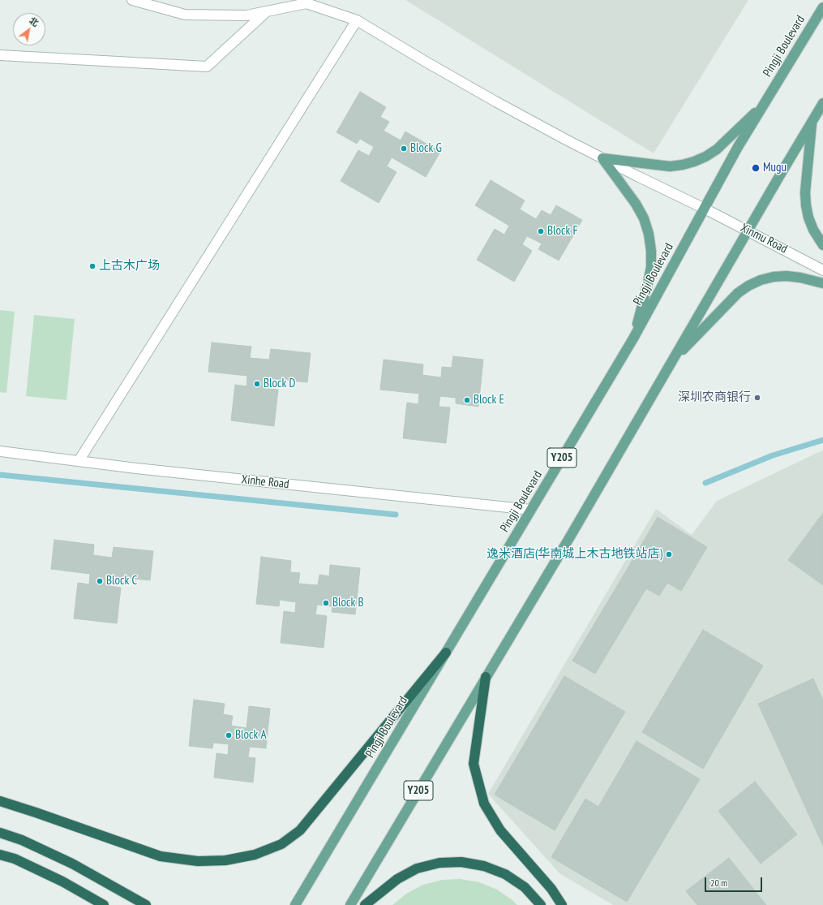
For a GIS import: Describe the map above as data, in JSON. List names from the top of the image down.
{
  "streets": {
    "main road": ["Pingji Boulevard", "Y205"],
    "street": ["Xinmu Road", "Xinhe Road"]
  },
  "crossings": [
    ["Pingji Boulevard", "Xinmu Road"],
    ["Pingji Boulevard", "Xinhe Road"],
    ["Xinmu Road", "Y205"]
  ],
  "places": [
    "Block G",
    "Mugu",
    "Block F",
    "上古木广场",
    "Block D",
    "深圳农商银行",
    "Block E",
    "逸米酒店(华南城上木古地铁站店)",
    "Block C",
    "Block B",
    "Block A"
  ],
  "scale_bar": "20 m",
  "north": "top right"
}
